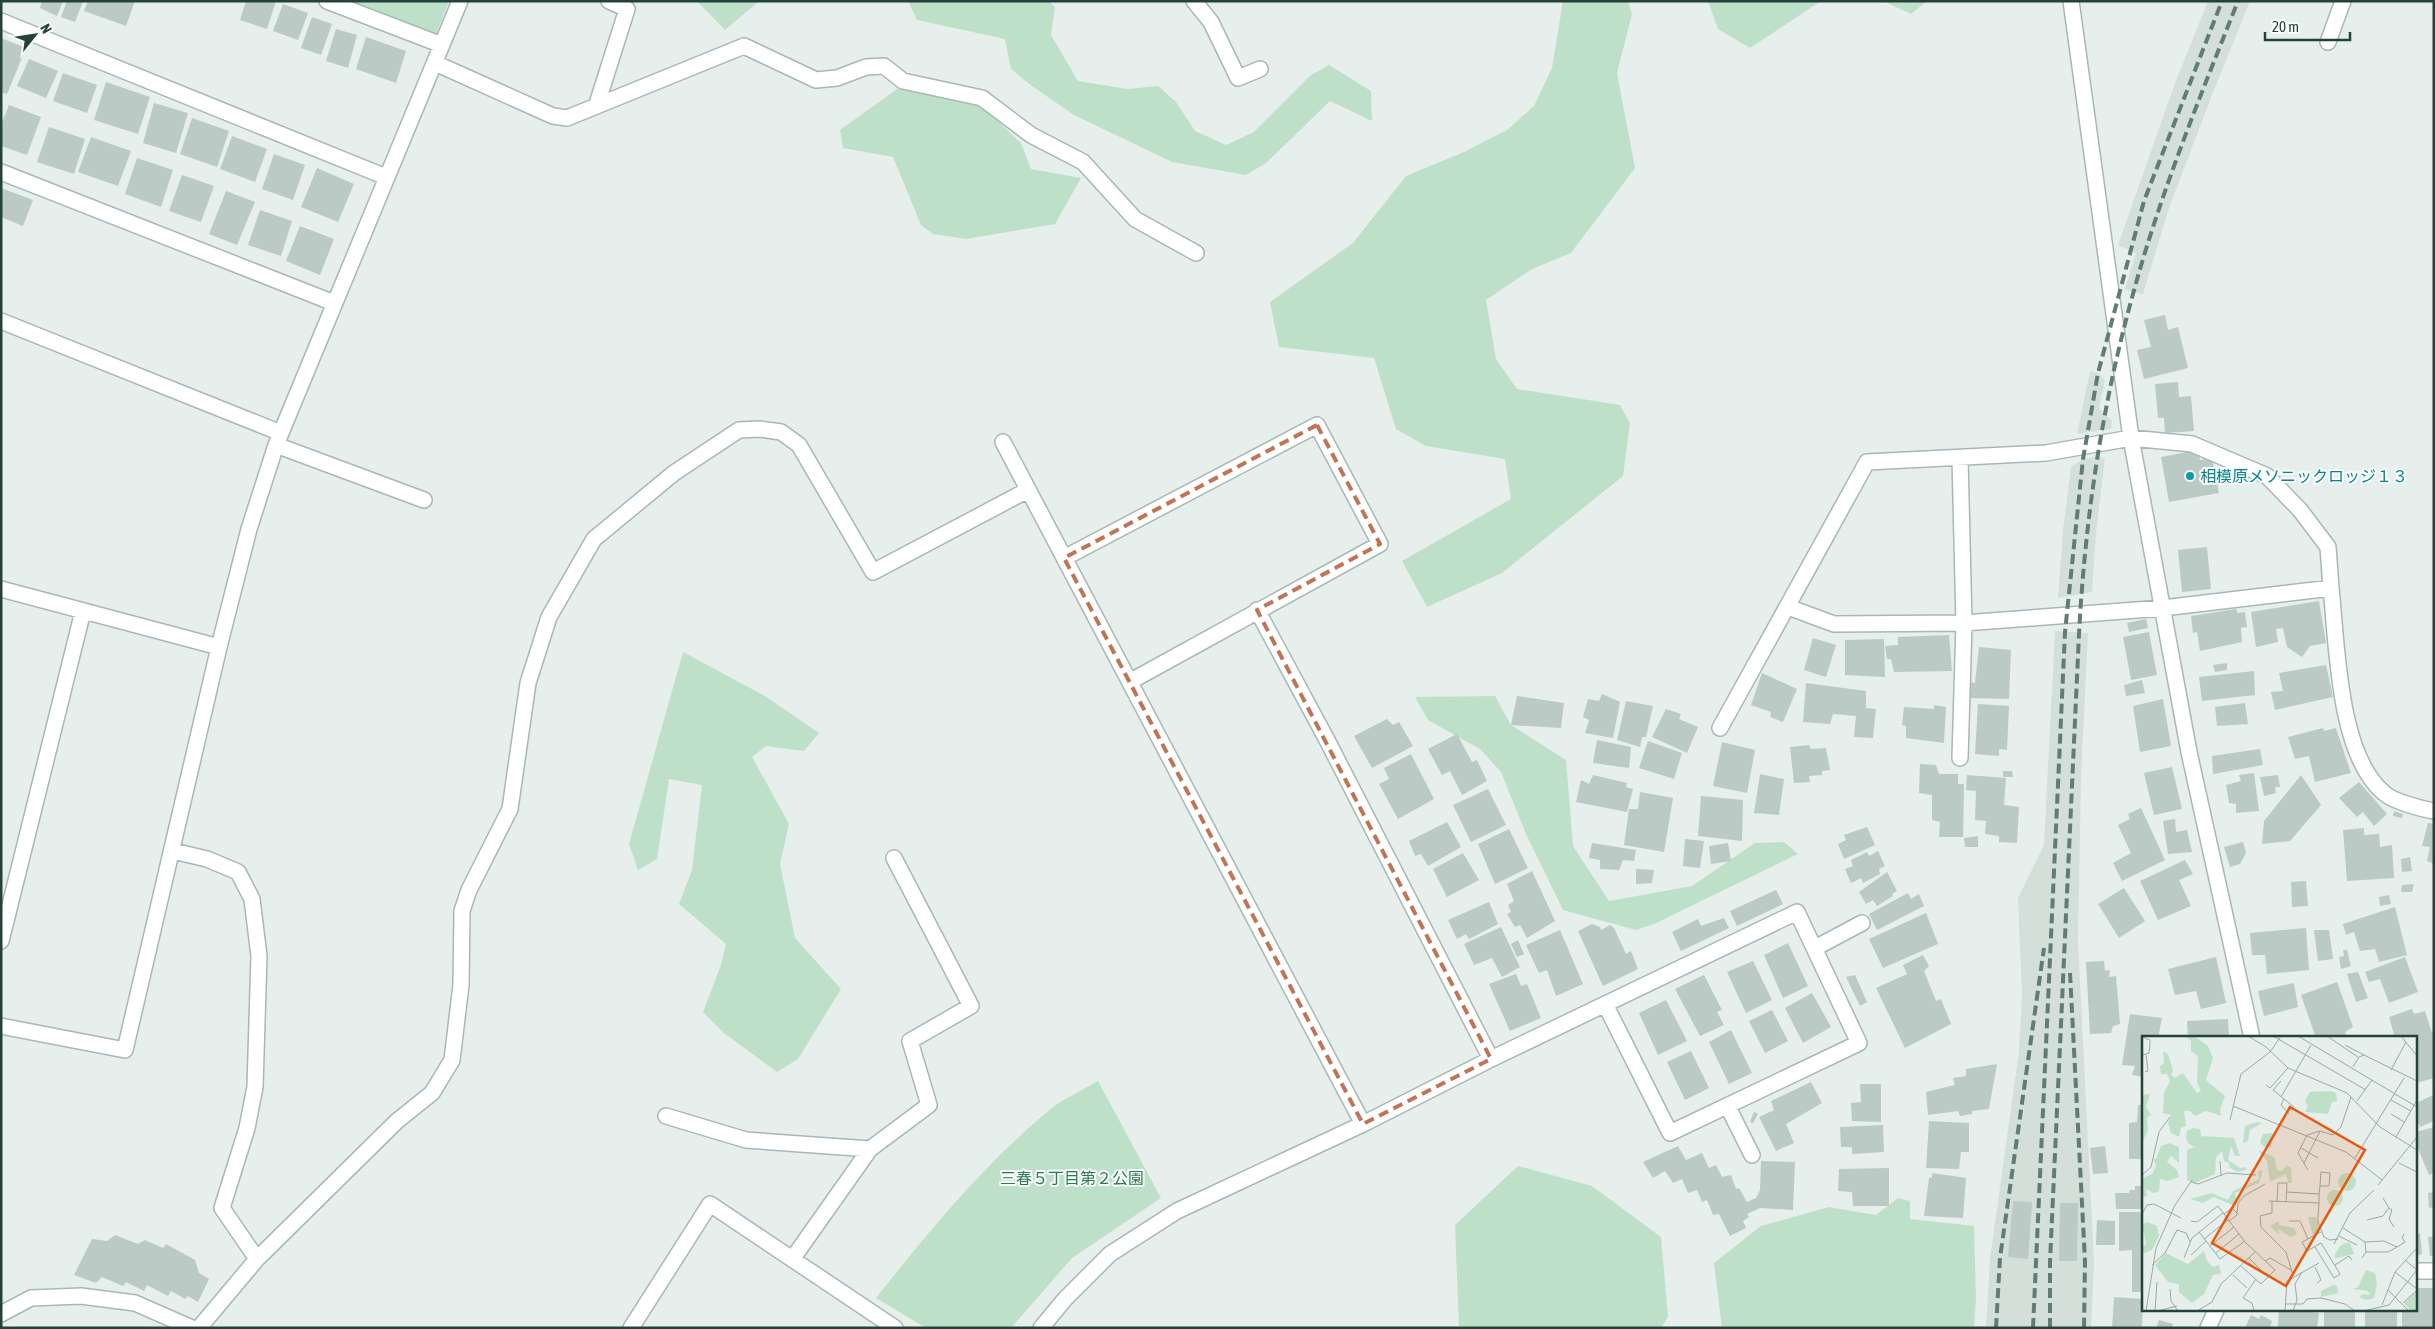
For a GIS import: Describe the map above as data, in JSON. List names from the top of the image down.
{
  "parks": ["三春５丁目第２公園"],
  "places": ["相模原メソニックロッジ１３"],
  "scale_bar": "20 m",
  "north": "top right"
}
